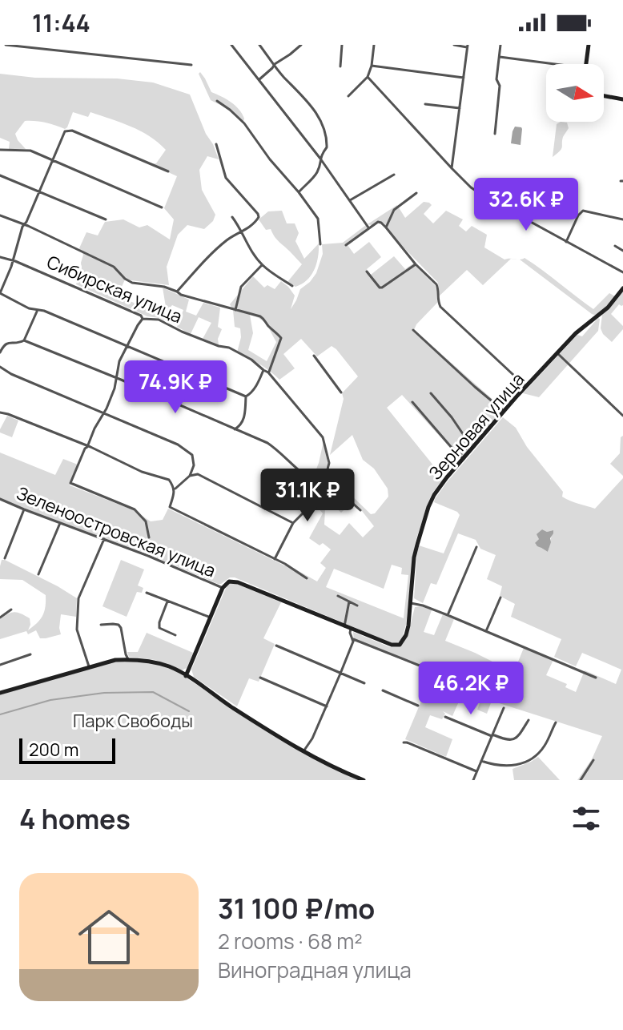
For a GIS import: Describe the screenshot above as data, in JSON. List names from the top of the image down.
{
  "streets": {
    "street": ["Сибирская улица", "Зерновая улица", "Зеленоостровская улица"]
  },
  "crossings": [
    ["Зерновая улица", "Зеленоостровская улица"]
  ],
  "parks": ["Парк Свободы"],
  "scale_bar": "200 m",
  "north": "right",
  "page": {
    "status": "11:44",
    "price": [
      "32.6K ₽",
      "74.9K ₽",
      "31.1K ₽",
      "46.2K ₽"
    ],
    "scale": "200 m",
    "heading": "4 homes",
    "list": [
      {
        "name": "31 100 ₽/mo",
        "note": "2 rooms · 68 m² · Виноградная улица"
      }
    ]
  }
}
